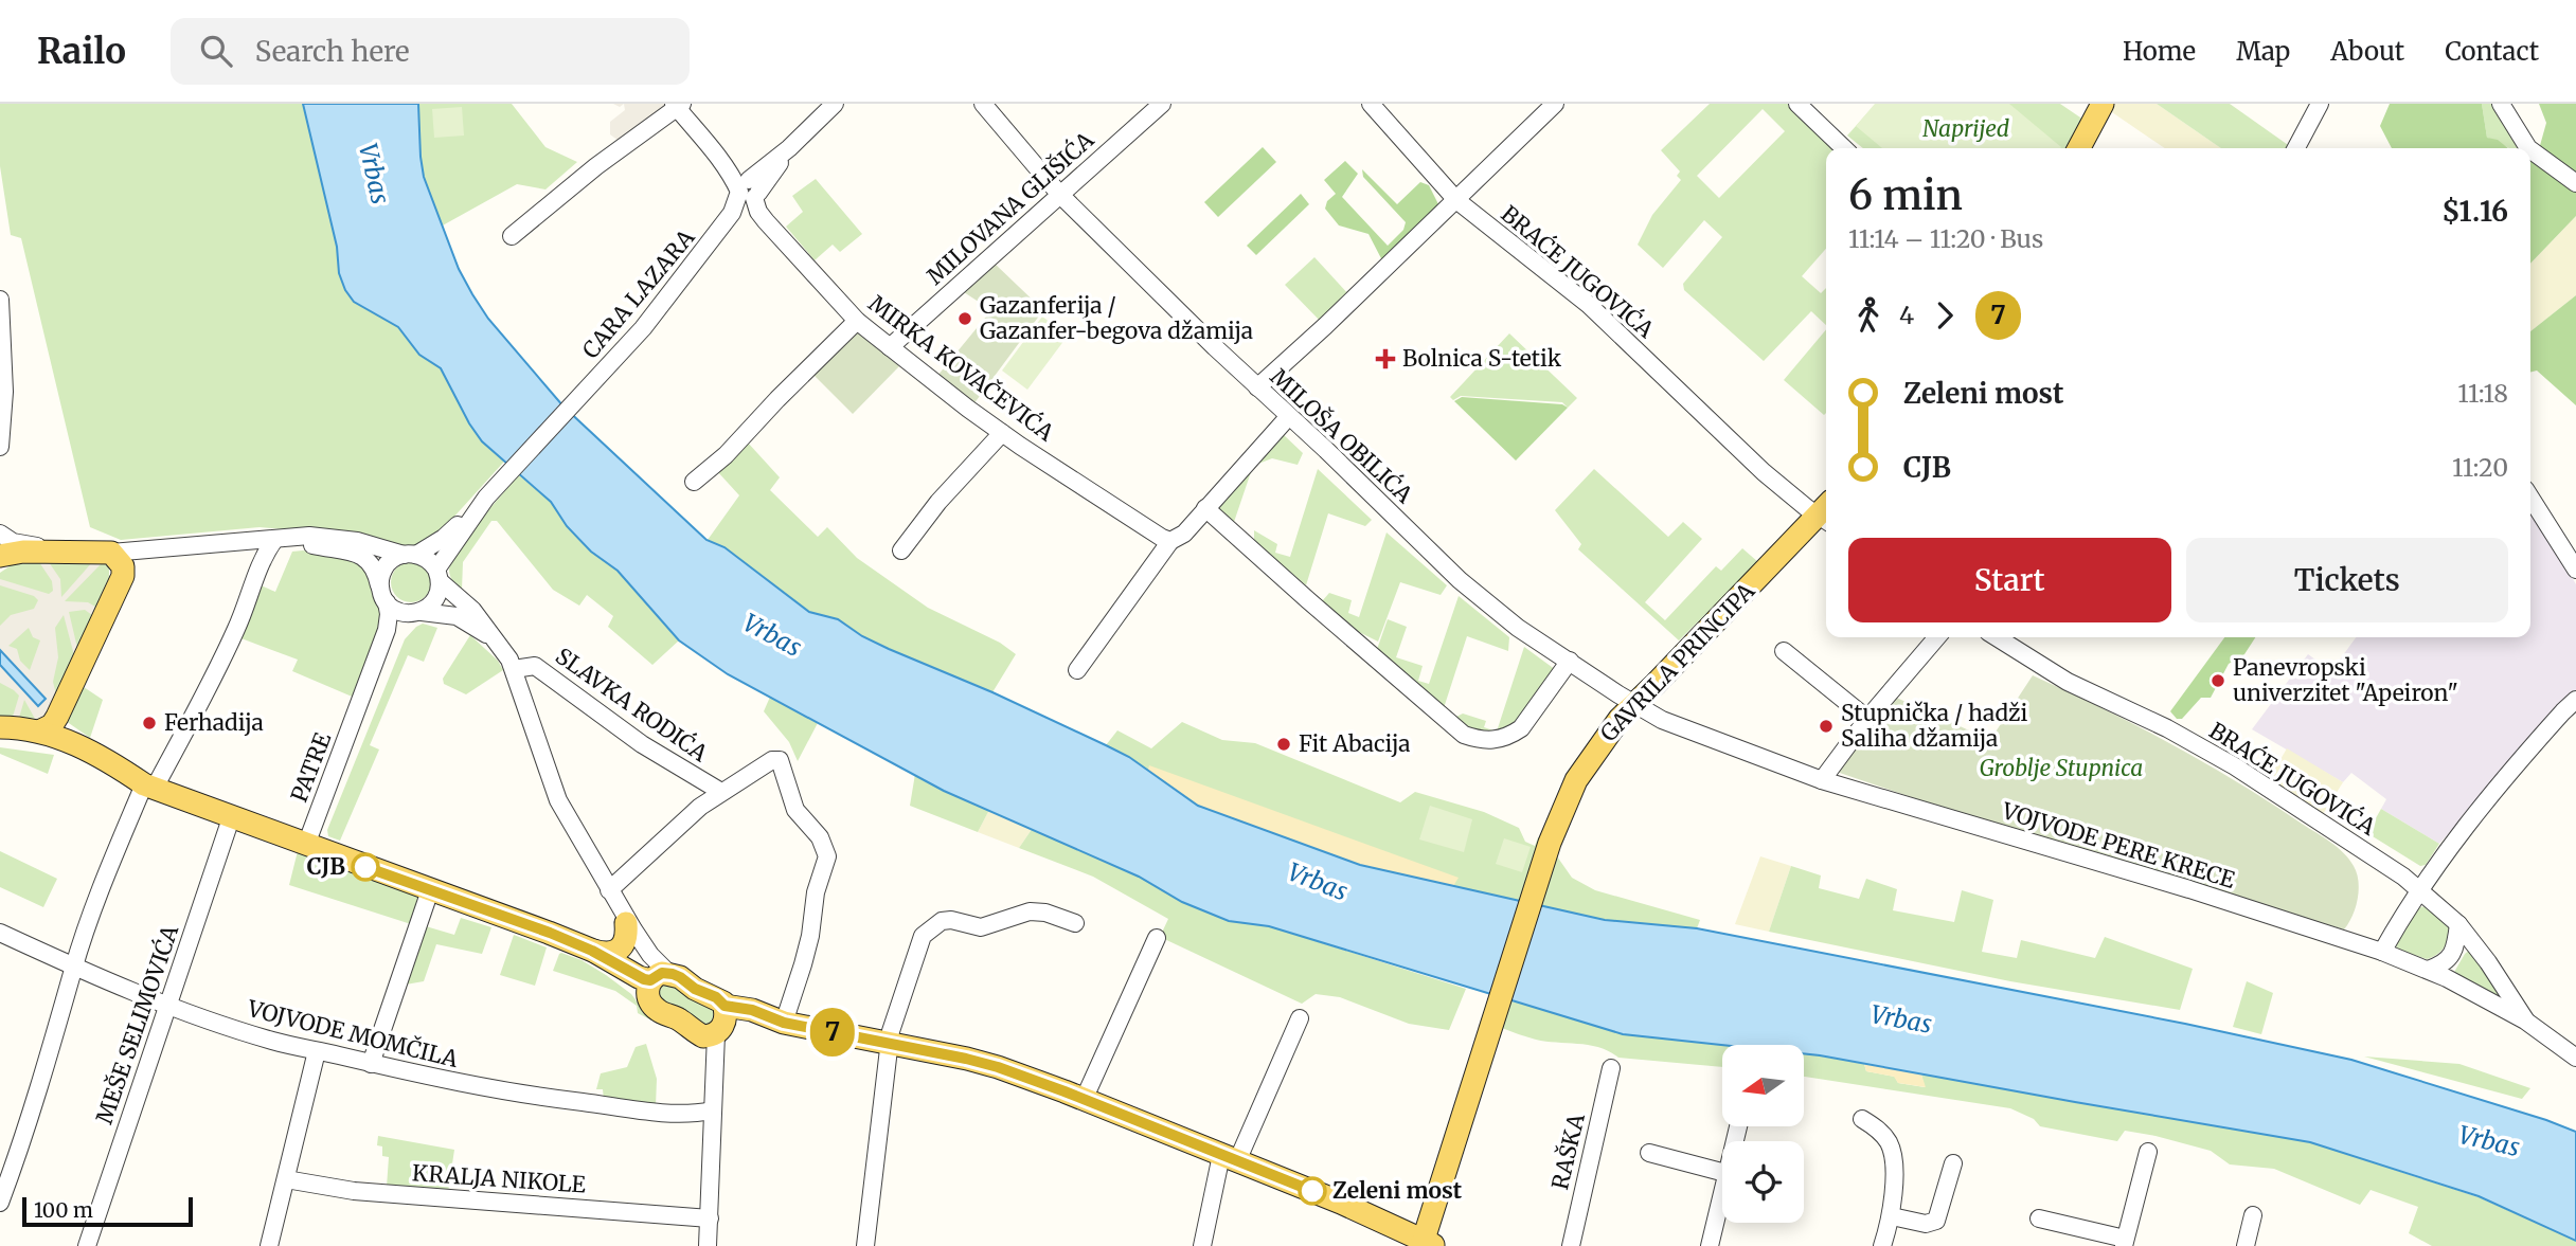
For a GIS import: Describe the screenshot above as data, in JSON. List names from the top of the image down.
{
  "streets": {
    "main road": ["GAVRILA PRINCIPA"],
    "street": [
      "MILOVANA GLIŠIĆA",
      "BRAĆE JUGOVIĆA",
      "CARA LAZARA",
      "MIRKA KOVAČEVIĆA",
      "MILOŠA OBILIĆA",
      "SLAVKA RODIĆA",
      "PATRE",
      "VOJVODE PERE KRECE",
      "MEŠE SELIMOVIĆA",
      "VOJVODE MOMČILA",
      "RAŠKA",
      "KRALJA NIKOLE"
    ]
  },
  "crossings": [
    ["MILOVANA GLIŠIĆA", "MIRKA KOVAČEVIĆA"],
    ["MILOVANA GLIŠIĆA", "MILOŠA OBILIĆA"],
    ["BRAĆE JUGOVIĆA", "VOJVODE PERE KRECE"],
    ["CARA LAZARA", "MIRKA KOVAČEVIĆA"],
    ["CARA LAZARA", "PATRE"],
    ["MILOŠA OBILIĆA", "GAVRILA PRINCIPA"],
    ["MILOŠA OBILIĆA", "VOJVODE PERE KRECE"],
    ["GAVRILA PRINCIPA", "VOJVODE PERE KRECE"],
    ["MEŠE SELIMOVIĆA", "VOJVODE MOMČILA"]
  ],
  "water": ["Vrbas"],
  "parks": ["Naprijed", "Groblje Stupnica"],
  "places": {
    "other": [
      "Gazanferija / Gazanfer-begova džamija",
      "Panevropski univerzitet \"Apeiron\"",
      "Ferhadija",
      "Stupnička / hadži Saliha džamija",
      "Fit Abacija",
      "CJB",
      "Zeleni most"
    ],
    "health": ["Bolnica S-tetik"]
  },
  "lines": ["bus line 7"],
  "scale_bar": "100 m",
  "north": "left",
  "page": {
    "header": "Railo",
    "search": "Search here",
    "nav": [
      "Home",
      "Map",
      "About",
      "Contact"
    ],
    "on_map": "7",
    "heading": ["6 min", "11:14 – 11:20 · Bus", "$1.16"],
    "legs": ["4", "7"],
    "list": [
      {
        "name": "Zeleni most",
        "value": "11:18"
      },
      {
        "name": "CJB",
        "value": "11:20"
      }
    ],
    "buttons": ["Start", "Tickets"],
    "scale": "100 m"
  }
}
